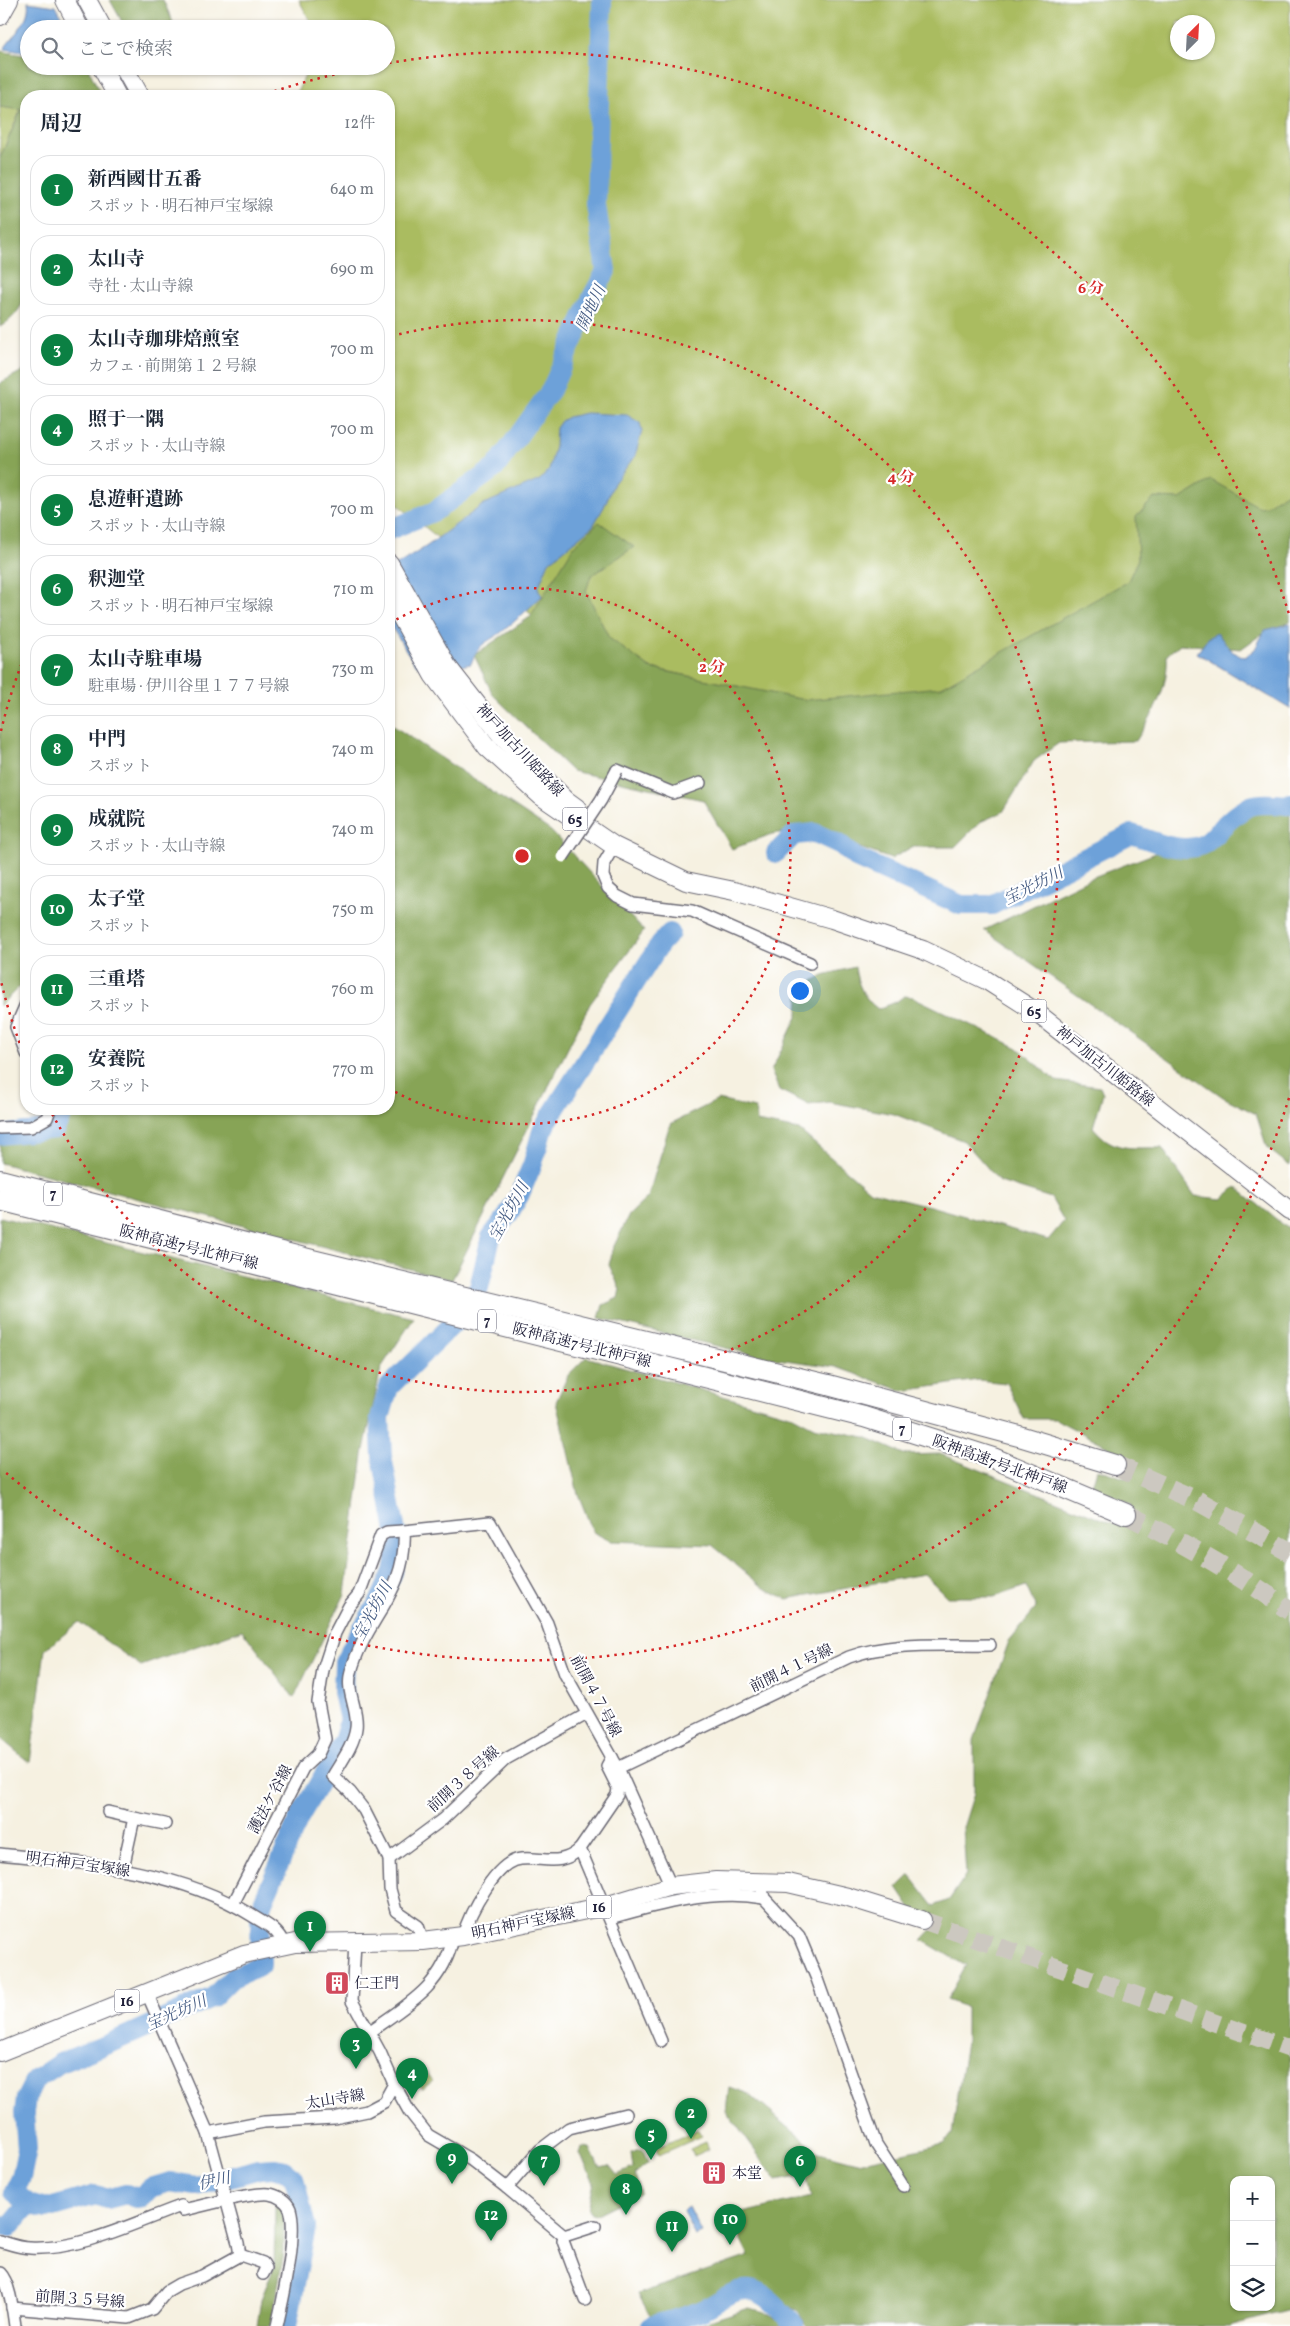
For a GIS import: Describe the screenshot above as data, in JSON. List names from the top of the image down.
{
  "streets": {
    "highway": ["7", "阪神高速7号北神戸線"],
    "main road": [
      "神戸加古川姫路線",
      "65",
      "明石神戸宝塚線",
      "16"
    ],
    "street": [
      "前開４１号線",
      "前開４７号線",
      "前開３８号線",
      "護法ケ谷線",
      "太山寺線",
      "前開３５号線"
    ]
  },
  "crossings": [
    ["前開４１号線", "前開４７号線"],
    ["前開４７号線", "前開３８号線"],
    ["前開４７号線", "明石神戸宝塚線"],
    ["護法ケ谷線", "明石神戸宝塚線"]
  ],
  "water": ["開地川", "宝光坊川", "伊川"],
  "places": {
    "building": ["仁王門", "本堂"]
  },
  "north": "top right",
  "page": {
    "search": "ここで検索",
    "heading": ["周辺", "12件"],
    "list": [
      {
        "mark": "1",
        "name": "新西國廿五番",
        "note": "スポット · 明石神戸宝塚線",
        "value": "640 m"
      },
      {
        "mark": "2",
        "name": "太山寺",
        "note": "寺社 · 太山寺線",
        "value": "690 m"
      },
      {
        "mark": "3",
        "name": "太山寺珈琲焙煎室",
        "note": "カフェ · 前開第１２号線",
        "value": "700 m"
      },
      {
        "mark": "4",
        "name": "照于一隅",
        "note": "スポット · 太山寺線",
        "value": "700 m"
      },
      {
        "mark": "5",
        "name": "息遊軒遺跡",
        "note": "スポット · 太山寺線",
        "value": "700 m"
      },
      {
        "mark": "6",
        "name": "釈迦堂",
        "note": "スポット · 明石神戸宝塚線",
        "value": "710 m"
      },
      {
        "mark": "7",
        "name": "太山寺駐車場",
        "note": "駐車場 · 伊川谷里１７７号線",
        "value": "730 m"
      },
      {
        "mark": "8",
        "name": "中門",
        "note": "スポット",
        "value": "740 m"
      },
      {
        "mark": "9",
        "name": "成就院",
        "note": "スポット · 太山寺線",
        "value": "740 m"
      },
      {
        "mark": "10",
        "name": "太子堂",
        "note": "スポット",
        "value": "750 m"
      },
      {
        "mark": "11",
        "name": "三重塔",
        "note": "スポット",
        "value": "760 m"
      },
      {
        "mark": "12",
        "name": "安養院",
        "note": "スポット",
        "value": "770 m"
      }
    ],
    "pins": [
      "1",
      "3",
      "4",
      "2",
      "5",
      "9",
      "7",
      "6",
      "8",
      "12",
      "10",
      "11"
    ],
    "map_buttons": ["+", "−"]
  },
  "rings": ["6 分", "4 分", "2 分"]
}
